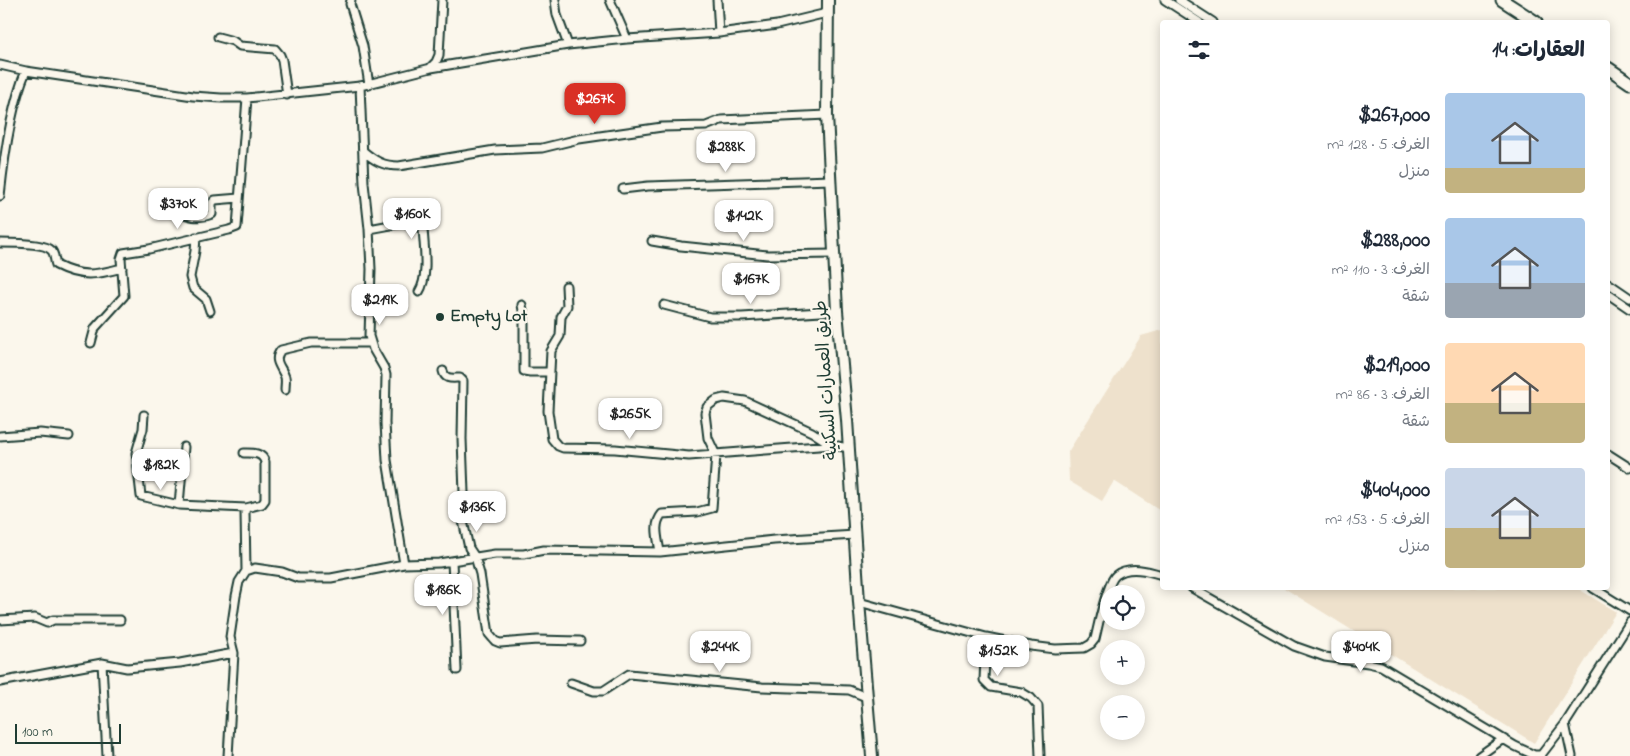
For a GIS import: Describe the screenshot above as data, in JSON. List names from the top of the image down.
{
  "streets": {
    "main road": ["طريق العمارات السكنية"]
  },
  "places": ["Empty Lot"],
  "scale_bar": "100 m",
  "page": {
    "heading": "العقارات: 14",
    "list": [
      {
        "name": "$267,000",
        "note": "الغرف: 5 · 128 m² · منزل"
      },
      {
        "name": "$288,000",
        "note": "الغرف: 3 · 110 m² · شقة"
      },
      {
        "name": "$219,000",
        "note": "الغرف: 3 · 86 m² · شقة"
      },
      {
        "name": "$404,000",
        "note": "الغرف: 5 · 153 m² · منزل"
      }
    ],
    "price": [
      "$267K",
      "$288K",
      "$370K",
      "$160K",
      "$142K",
      "$167K",
      "$219K",
      "$265K",
      "$182K",
      "$136K",
      "$186K",
      "$244K",
      "$404K",
      "$152K"
    ],
    "map_buttons": ["+", "−"],
    "scale": "100 m"
  }
}
